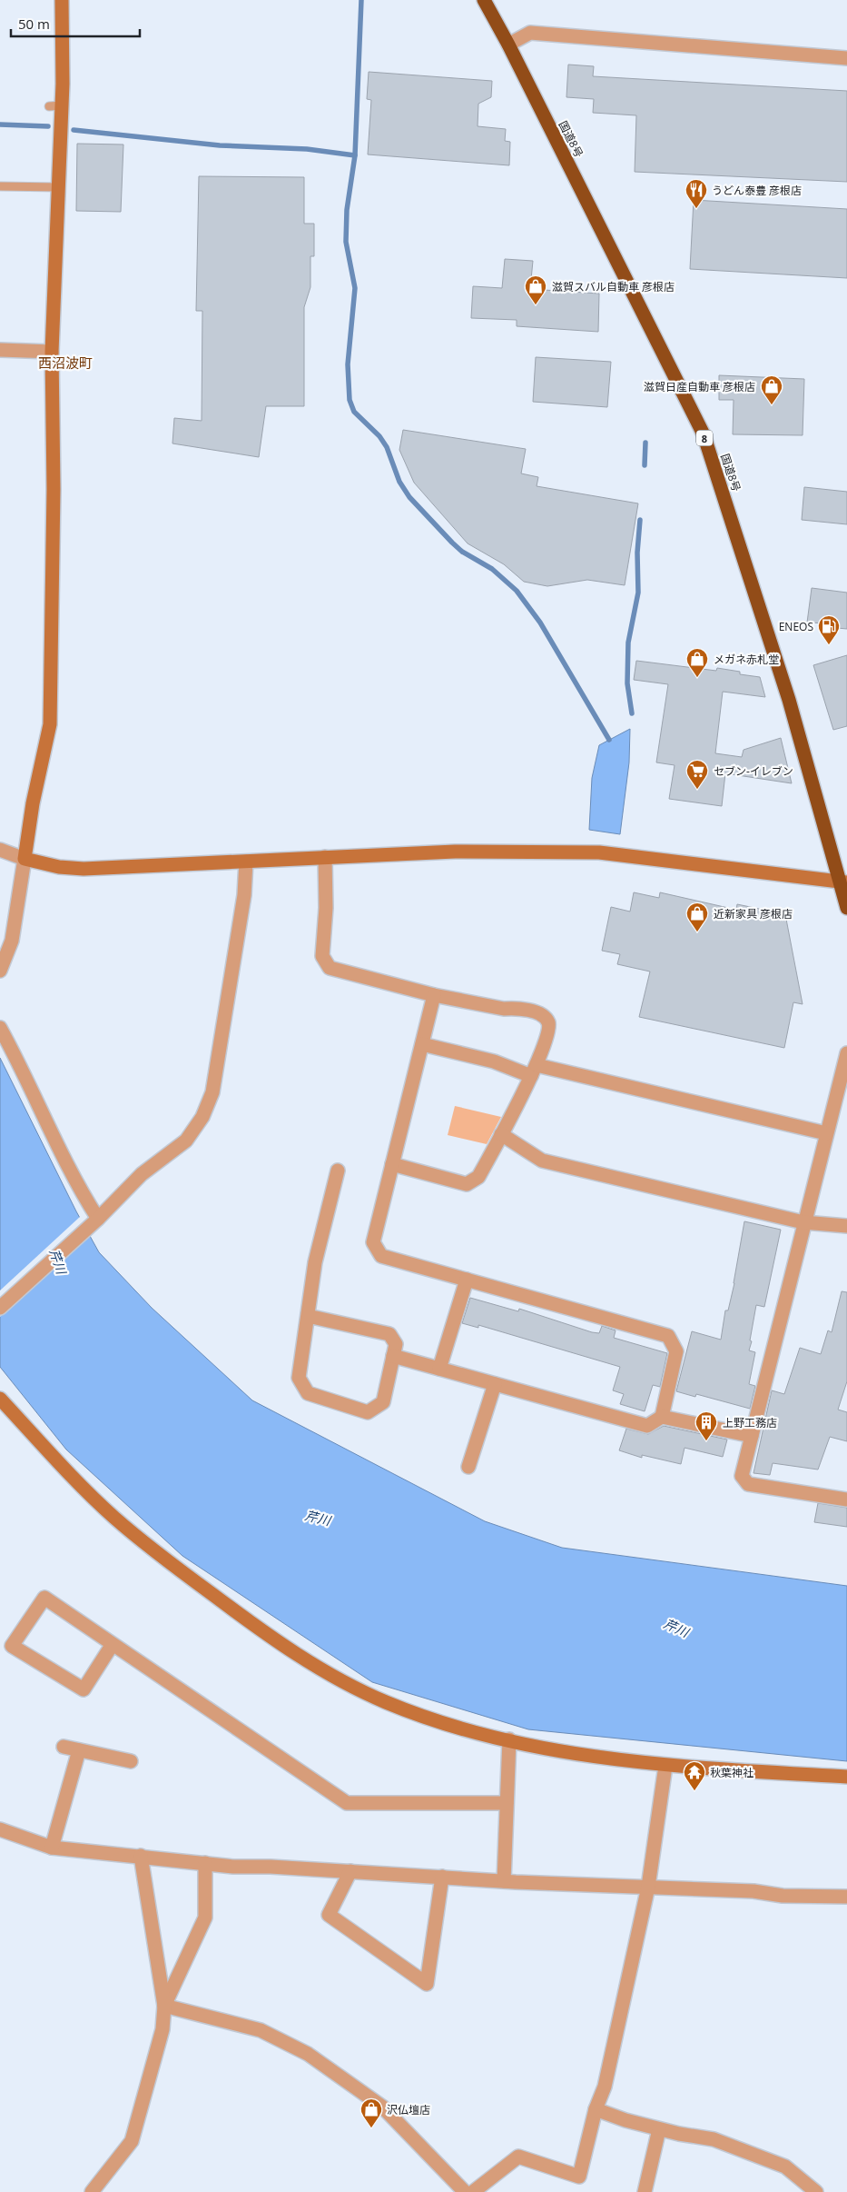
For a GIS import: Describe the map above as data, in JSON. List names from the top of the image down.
{
  "streets": {
    "highway": ["国道8号", "8"]
  },
  "districts": ["西沼波町"],
  "water": ["芹川"],
  "places": {
    "restaurant": ["うどん泰豊 彦根店"],
    "shop": [
      "滋賀スバル自動車 彦根店",
      "滋賀日産自動車 彦根店",
      "メガネ赤札堂",
      "近新家具 彦根店",
      "沢仏壇店"
    ],
    "fuel station": ["ENEOS"],
    "supermarket": ["セブン-イレブン"],
    "building": ["上野工務店"],
    "temple": ["秋葉神社"]
  },
  "scale_bar": "50 m"
}
